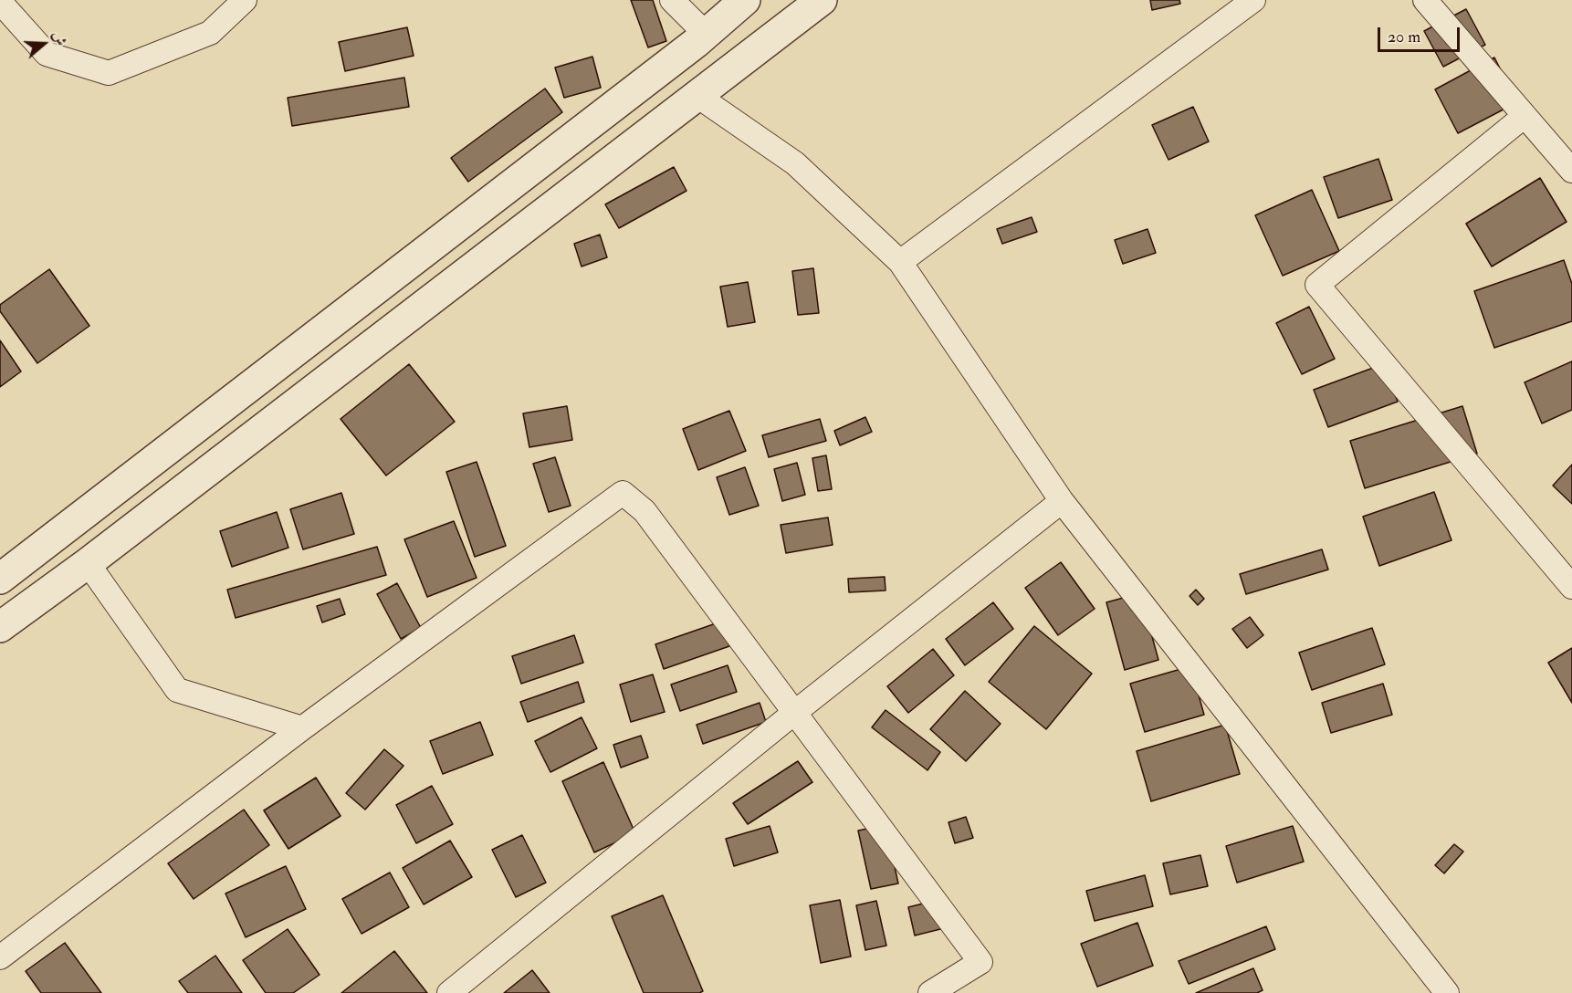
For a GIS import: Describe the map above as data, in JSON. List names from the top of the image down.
{
  "scale_bar": "20 m",
  "north": "right"
}
